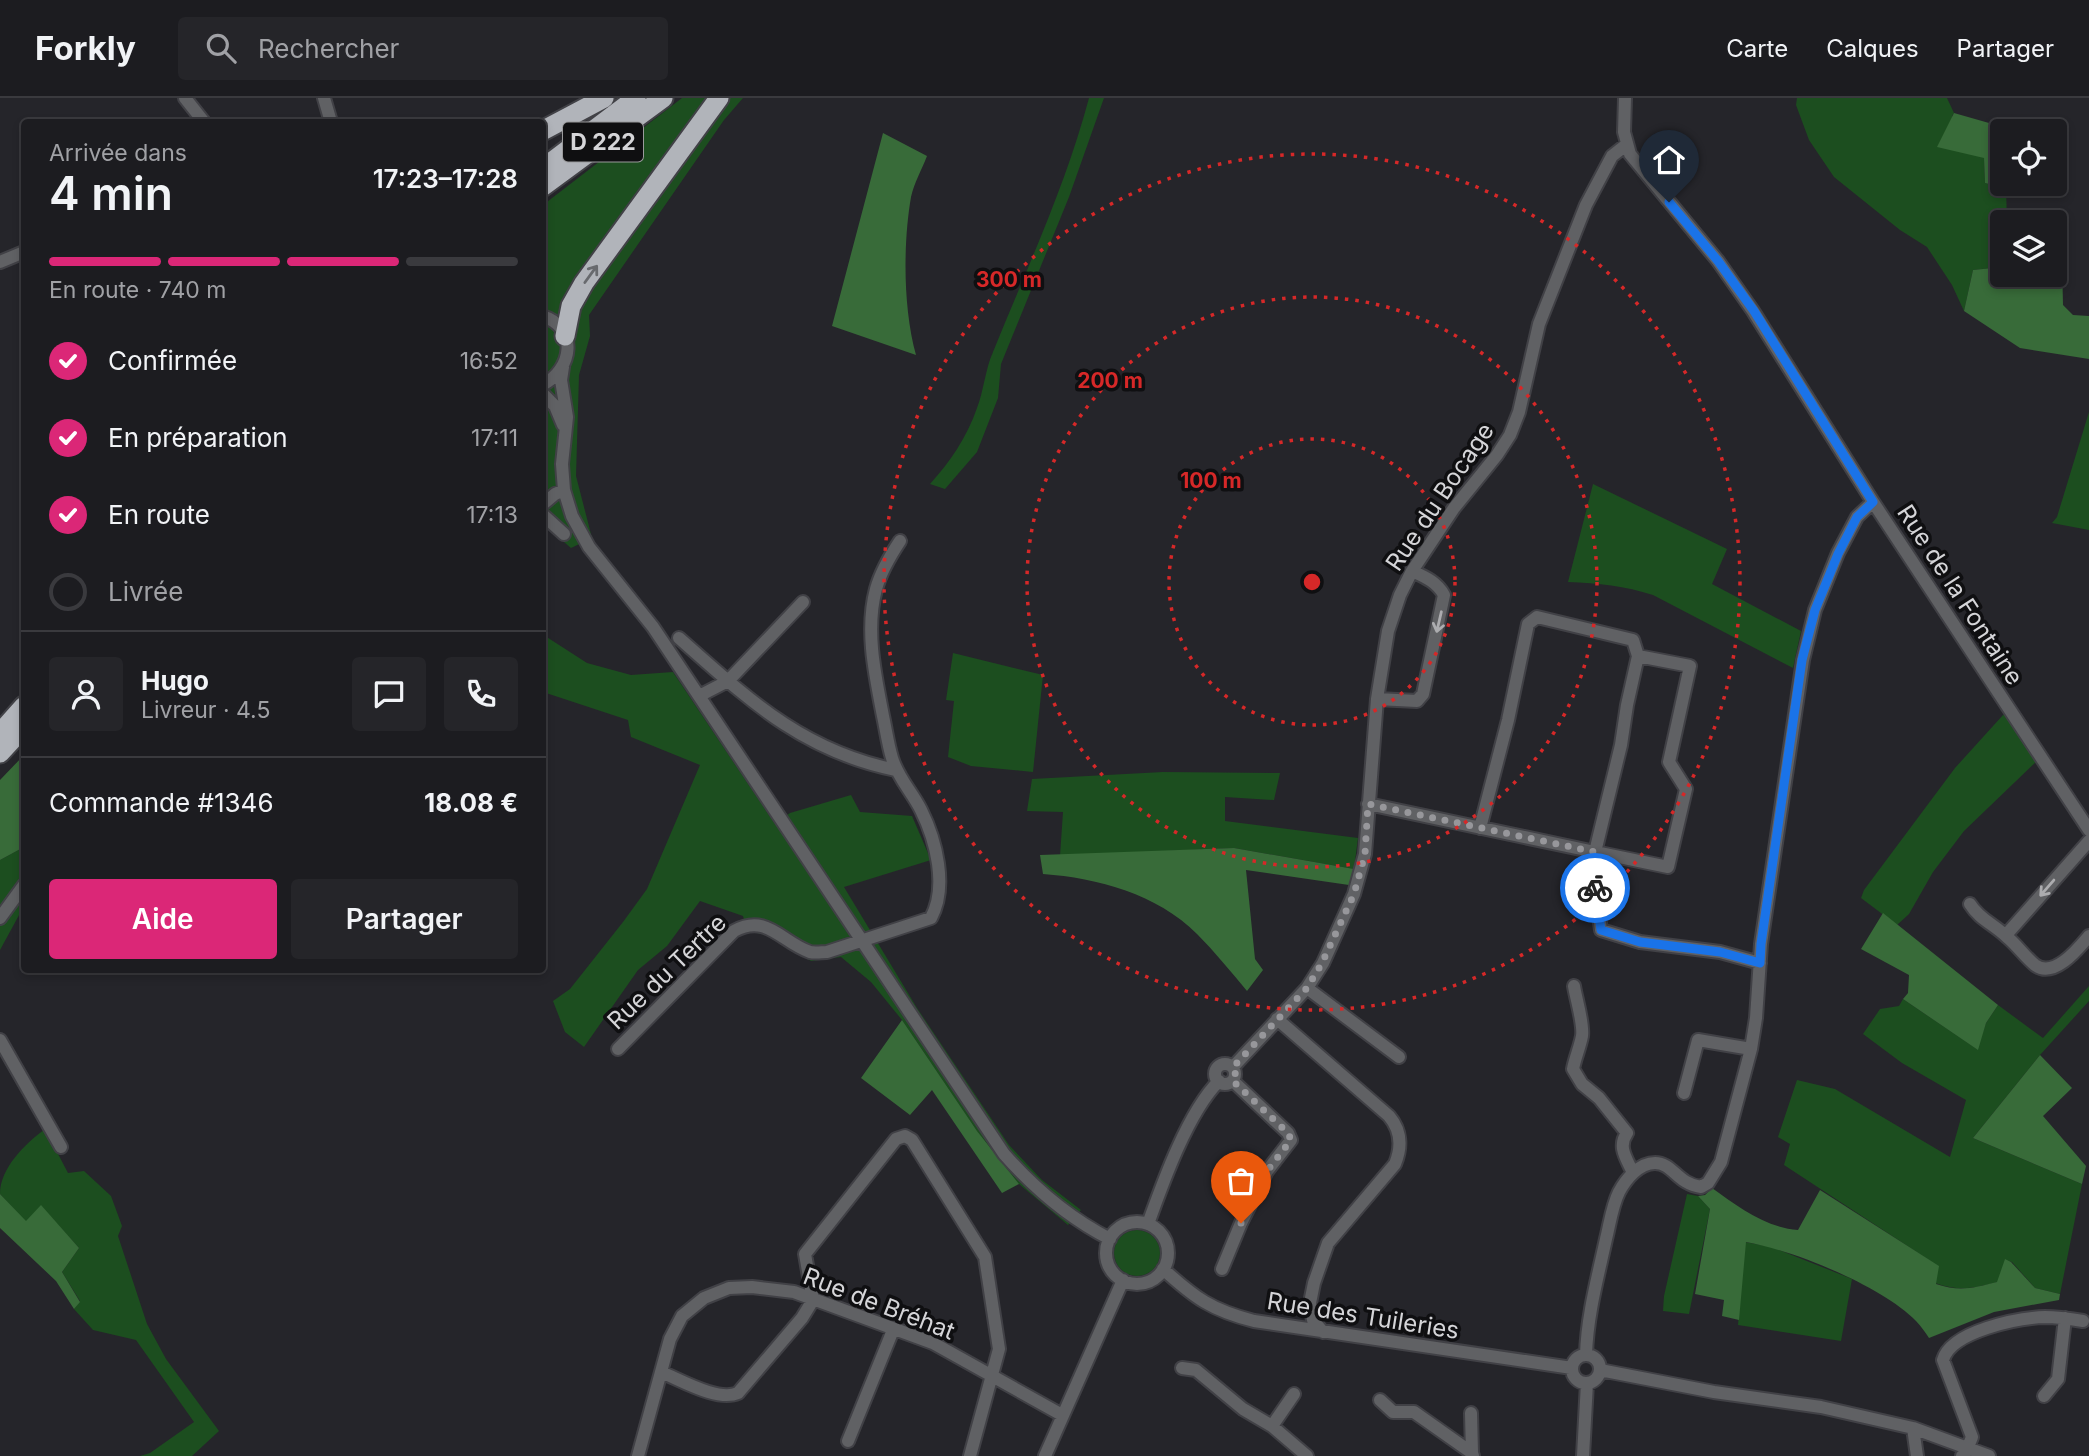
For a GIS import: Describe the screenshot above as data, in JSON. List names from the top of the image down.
{
  "streets": {
    "highway": ["D 222"],
    "street": [
      "Rue du Bocage",
      "Rue de la Fontaine",
      "Rue du Tertre",
      "Rue de Bréhat",
      "Rue des Tuileries"
    ]
  },
  "crossings": [
    ["Rue du Bocage", "Rue de la Fontaine"]
  ],
  "page": {
    "header": "Forkly",
    "search": "Rechercher",
    "nav": ["Carte", "Calques", "Partager"],
    "heading": ["4 min", "Arrivée dans", "17:23–17:28"],
    "panel": [
      "Hugo",
      "Livreur · 4.5",
      "Commande #1346",
      "18.08 €"
    ],
    "bar": "En route · 740 m",
    "list": [
      ["Confirmée", "16:52"],
      ["En préparation", "17:11"],
      ["En route", "17:13"],
      "Livrée"
    ],
    "buttons": ["Aide", "Partager"]
  },
  "rings": ["300 m", "200 m", "100 m"]
}
